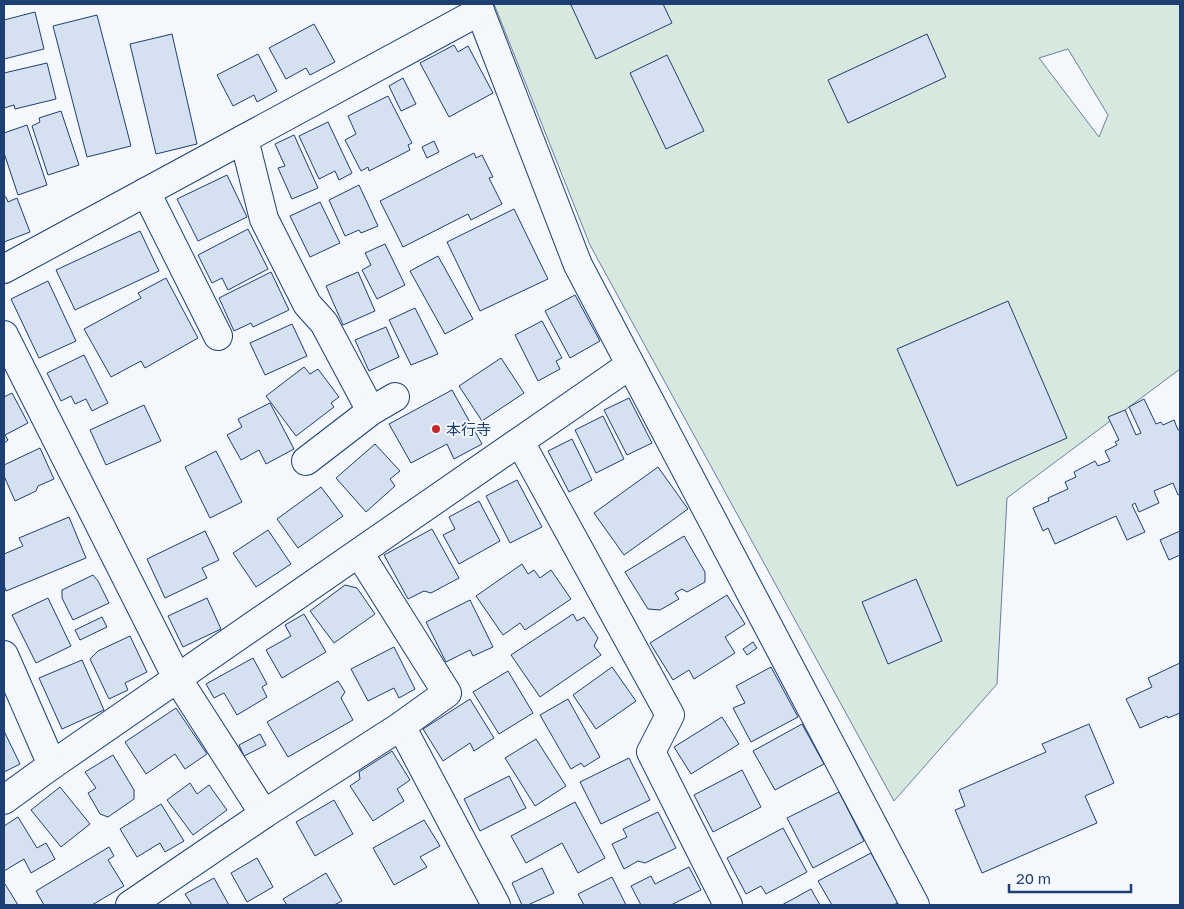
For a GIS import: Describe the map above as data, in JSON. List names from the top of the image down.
{
  "places": ["本行寺"],
  "scale_bar": "20 m"
}
